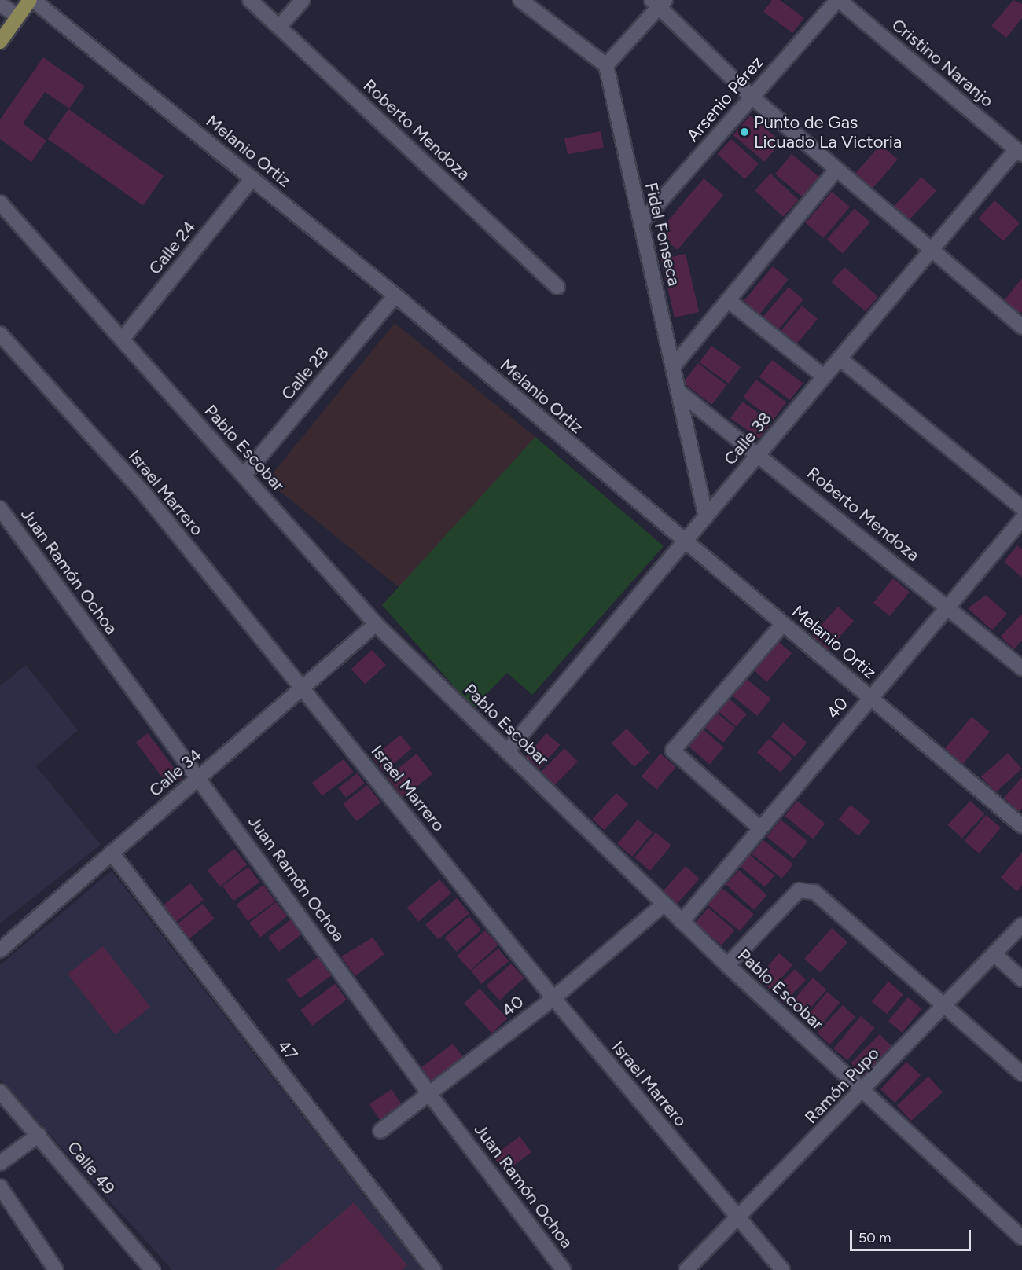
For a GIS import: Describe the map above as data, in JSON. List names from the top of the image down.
{
  "streets": {
    "street": [
      "Cristino Naranjo",
      "Arsenio Pérez",
      "Roberto Mendoza",
      "Melanio Ortiz",
      "Fidel Fonseca",
      "Calle 24",
      "Calle 28",
      "Calle 38",
      "Pablo Escobar",
      "Israel Marrero",
      "Juan Ramón Ochoa",
      "40",
      "Calle 34",
      "47",
      "Ramón Pupo",
      "Calle 49"
    ]
  },
  "crossings": [
    ["Cristino Naranjo", "Arsenio Pérez"],
    ["Cristino Naranjo", "Calle 38"],
    ["Arsenio Pérez", "Fidel Fonseca"],
    ["Roberto Mendoza", "Fidel Fonseca"],
    ["Roberto Mendoza", "Calle 38"],
    ["Roberto Mendoza", "40"],
    ["Melanio Ortiz", "Calle 24"],
    ["Melanio Ortiz", "Calle 28"],
    ["Melanio Ortiz", "Calle 38"],
    ["Melanio Ortiz", "40"],
    ["Fidel Fonseca", "Calle 38"],
    ["Calle 24", "Pablo Escobar"],
    ["Calle 28", "Pablo Escobar"],
    ["Calle 38", "Pablo Escobar"],
    ["Pablo Escobar", "40"],
    ["Pablo Escobar", "Calle 34"],
    ["Pablo Escobar", "Ramón Pupo"],
    ["Israel Marrero", "40"],
    ["Israel Marrero", "Calle 34"],
    ["Israel Marrero", "Ramón Pupo"],
    ["Juan Ramón Ochoa", "40"],
    ["Juan Ramón Ochoa", "Calle 34"],
    ["Calle 34", "47"]
  ],
  "places": ["Punto de Gas Licuado La Victoria"],
  "scale_bar": "50 m"
}
